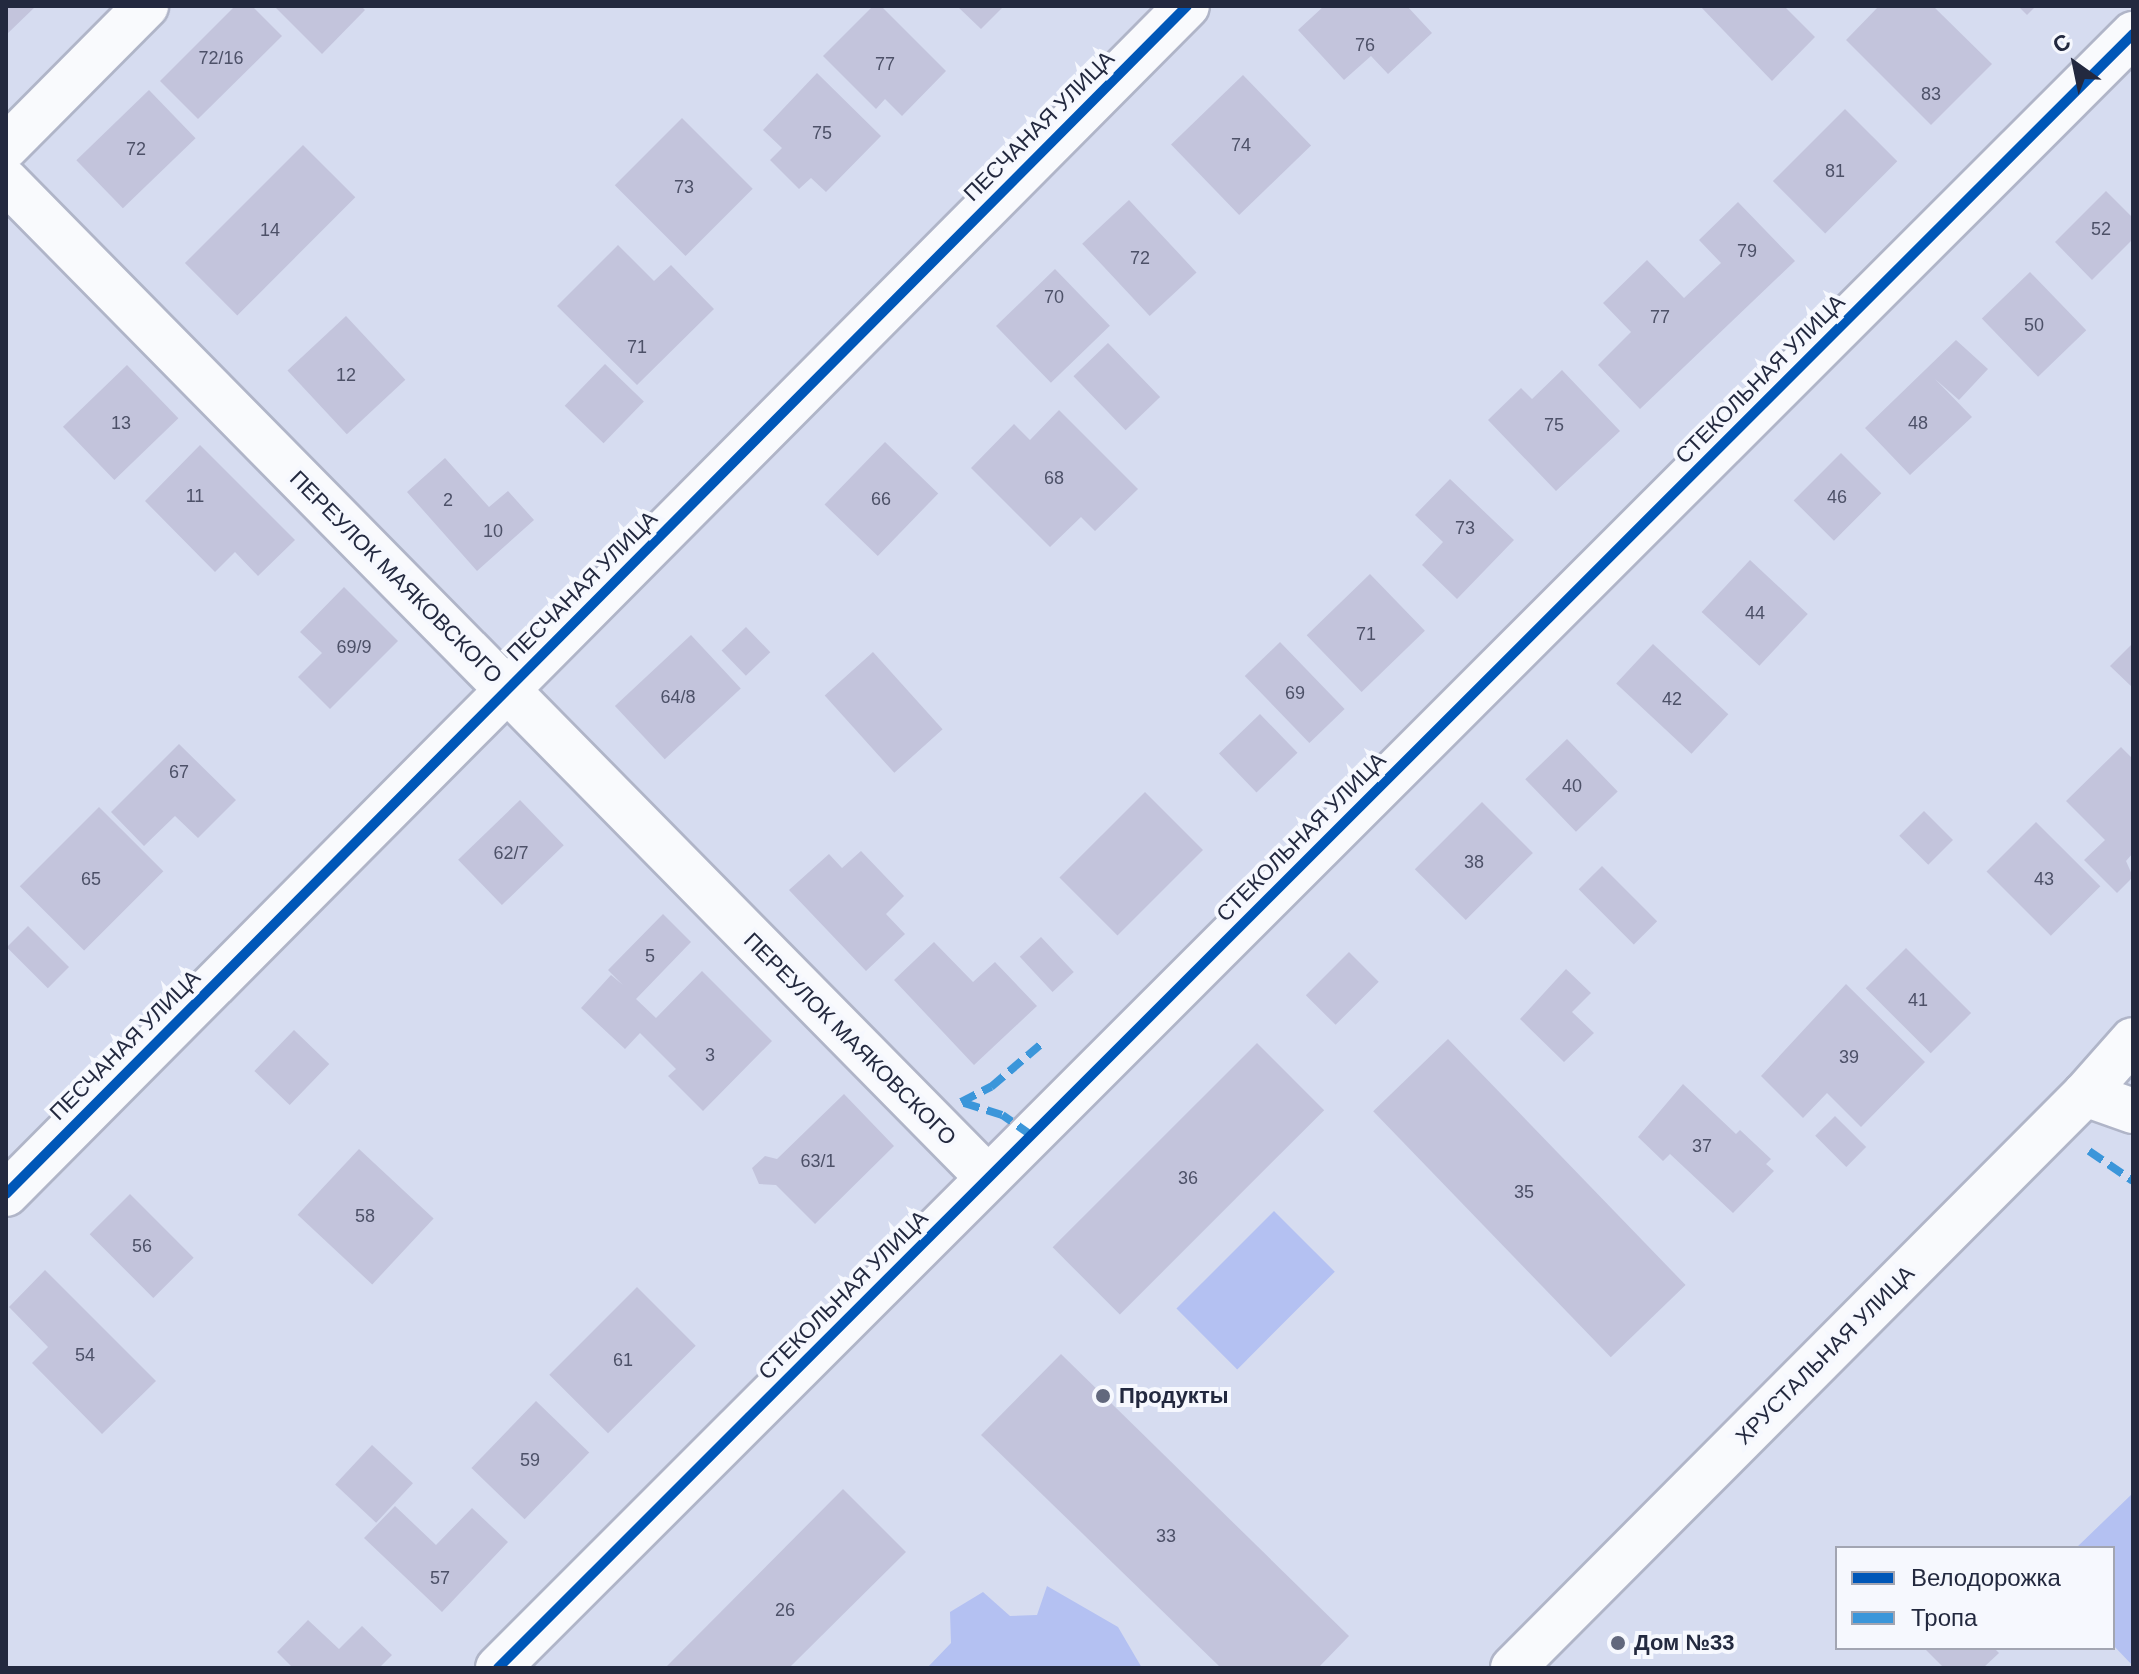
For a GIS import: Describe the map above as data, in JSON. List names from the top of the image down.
{
  "streets": {
    "street": [
      "ПЕСЧАНАЯ УЛИЦА",
      "СТЕКОЛЬНАЯ УЛИЦА",
      "ПЕРЕУЛОК МАЯКОВСКОГО",
      "ХРУСТАЛЬНАЯ УЛИЦА"
    ]
  },
  "crossings": [
    ["ПЕСЧАНАЯ УЛИЦА", "ПЕРЕУЛОК МАЯКОВСКОГО"],
    ["СТЕКОЛЬНАЯ УЛИЦА", "ПЕРЕУЛОК МАЯКОВСКОГО"]
  ],
  "places": ["Продукты", "Дом №33"],
  "house_numbers": [
    "76",
    "72/16",
    "77",
    "83",
    "75",
    "74",
    "72",
    "81",
    "73",
    "52",
    "14",
    "79",
    "72",
    "70",
    "77",
    "50",
    "71",
    "12",
    "13",
    "48",
    "75",
    "68",
    "11",
    "46",
    "66",
    "2",
    "73",
    "10",
    "44",
    "71",
    "69/9",
    "69",
    "64/8",
    "42",
    "67",
    "40",
    "62/7",
    "38",
    "65",
    "43",
    "5",
    "41",
    "3",
    "39",
    "37",
    "63/1",
    "36",
    "35",
    "58",
    "56",
    "54",
    "61",
    "59",
    "33",
    "57",
    "26"
  ],
  "legend": ["Велодорожка", "Тропа"],
  "north": "top left"
}
